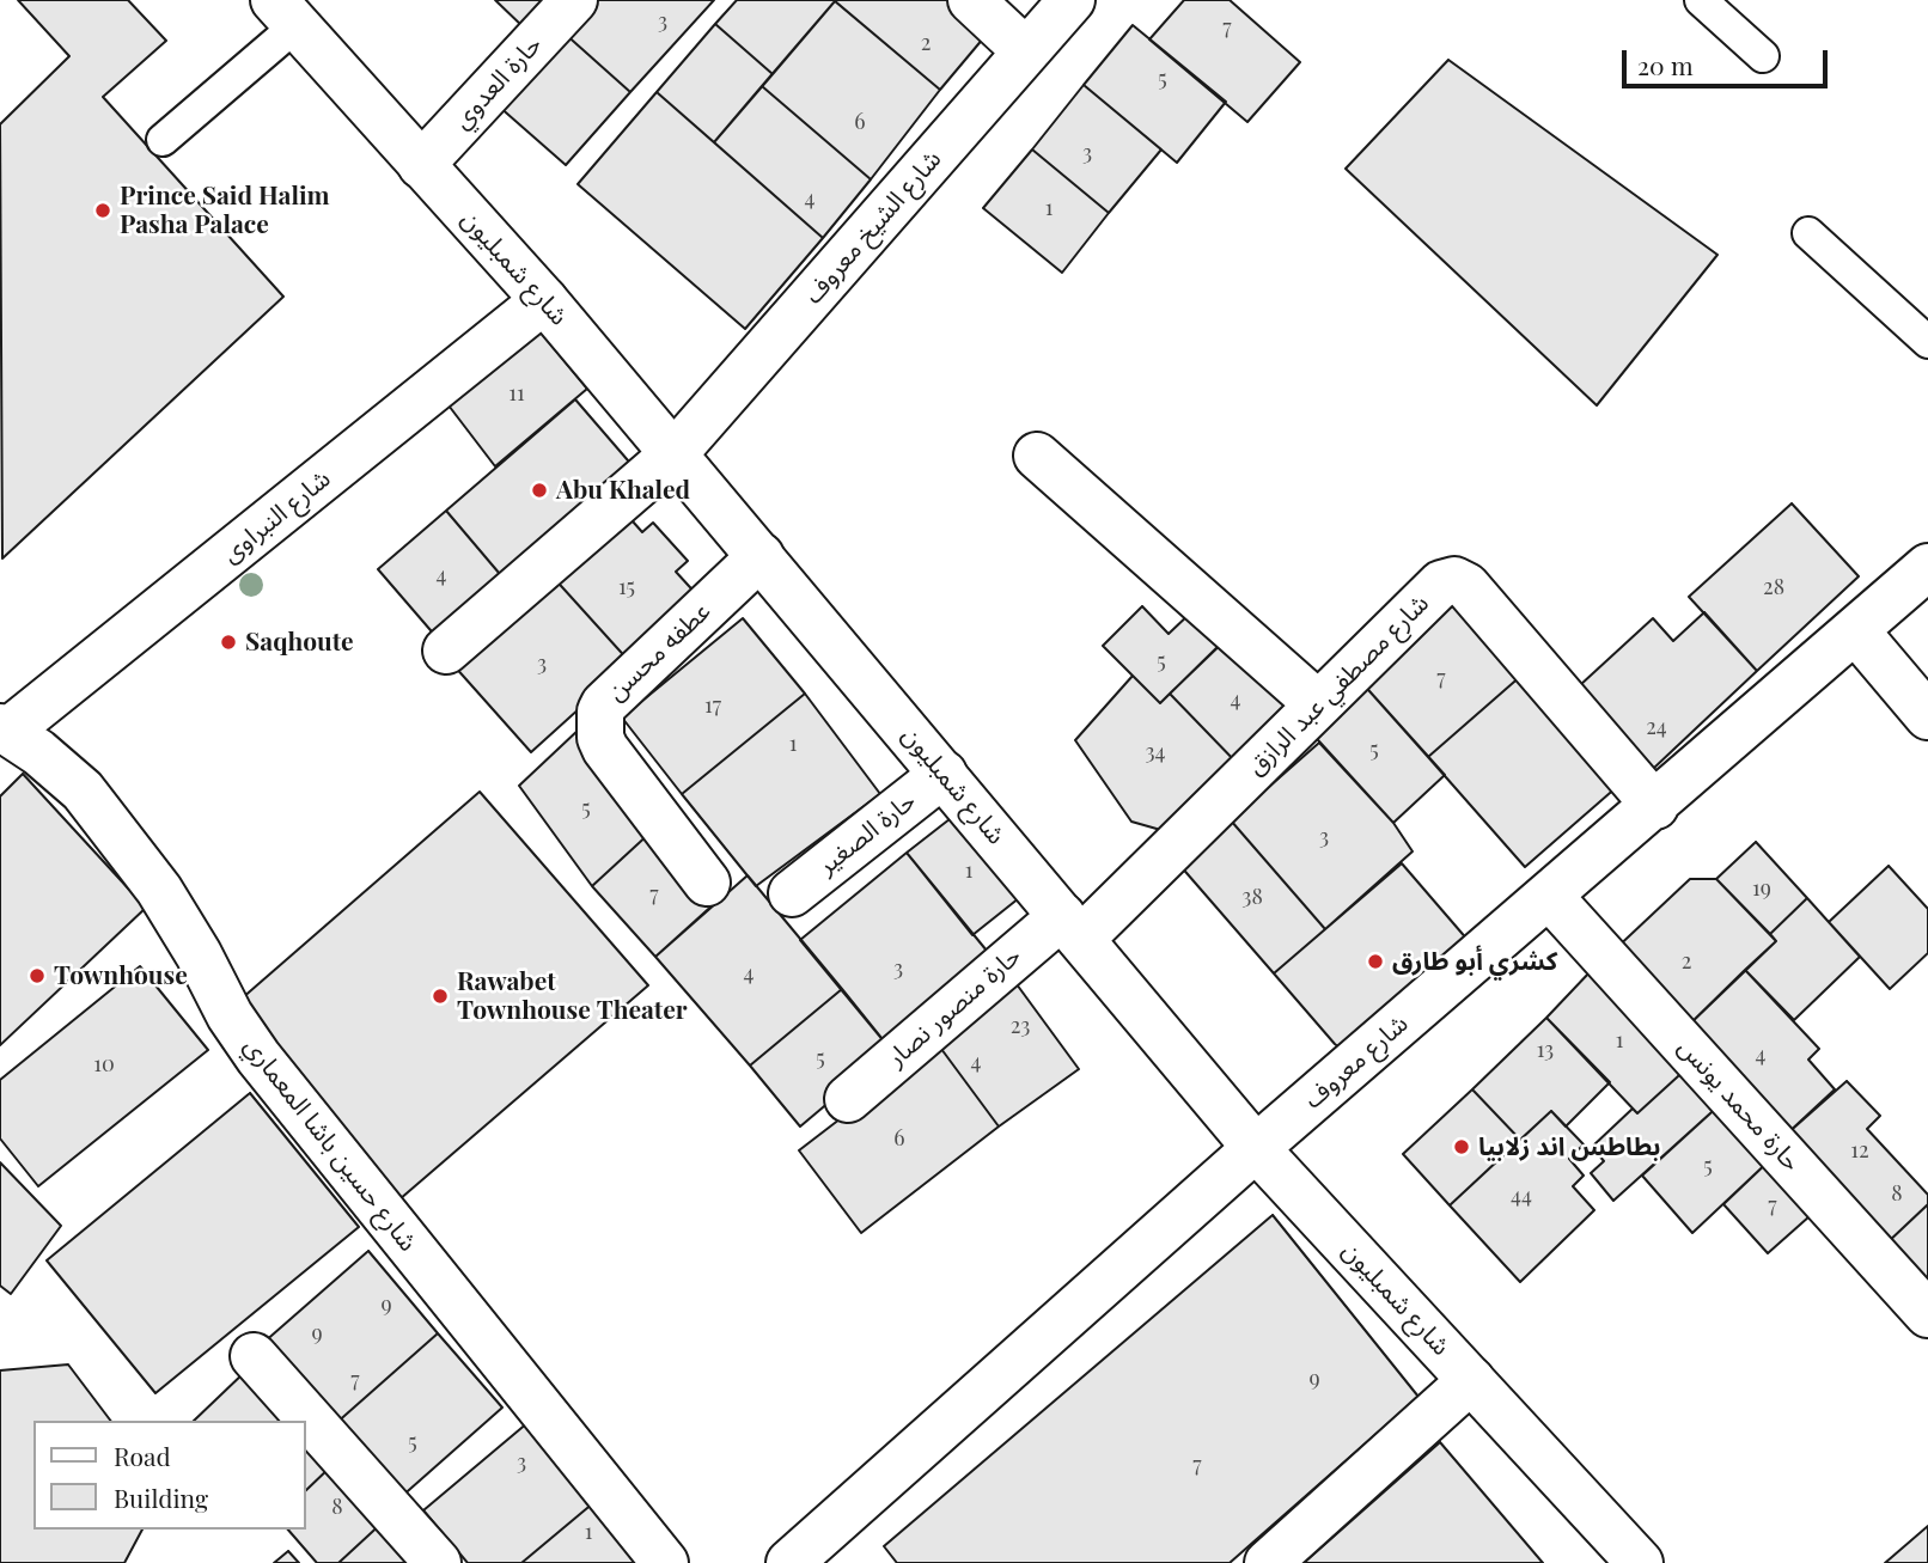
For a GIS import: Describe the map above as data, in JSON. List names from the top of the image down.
{
  "streets": {
    "street": [
      "حارة العدوي",
      "شارع الشيخ معروف",
      "شارع شمبليون",
      "شارع النبراوى",
      "عطفه محسن",
      "شارع مصطفي عبد الرازق",
      "حارة الصغير",
      "حارة منصور نصار",
      "شارع معروف",
      "حارة محمد يونس",
      "شارع حسين باشا المعماري"
    ]
  },
  "crossings": [
    ["حارة العدوي", "شارع شمبليون"],
    ["شارع الشيخ معروف", "شارع شمبليون"],
    ["شارع شمبليون", "شارع النبراوى"],
    ["شارع شمبليون", "عطفه محسن"],
    ["شارع شمبليون", "شارع مصطفي عبد الرازق"],
    ["شارع شمبليون", "حارة الصغير"],
    ["شارع شمبليون", "حارة منصور نصار"],
    ["شارع شمبليون", "شارع معروف"],
    ["شارع النبراوى", "شارع حسين باشا المعماري"],
    ["شارع مصطفي عبد الرازق", "حارة منصور نصار"],
    ["شارع مصطفي عبد الرازق", "شارع معروف"],
    ["شارع معروف", "حارة محمد يونس"]
  ],
  "places": [
    "Prince Said Halim Pasha Palace",
    "Abu Khaled",
    "Saqhoute",
    "كشري أبو طارق",
    "Townhouse",
    "Rawabet Townhouse Theater",
    "بطاطس اند زلابيا"
  ],
  "house_numbers": [
    "3",
    "7",
    "2",
    "5",
    "6",
    "3",
    "4",
    "1",
    "11",
    "4",
    "15",
    "28",
    "5",
    "3",
    "7",
    "4",
    "17",
    "24",
    "1",
    "5",
    "34",
    "5",
    "3",
    "1",
    "19",
    "7",
    "38",
    "2",
    "3",
    "4",
    "23",
    "1",
    "13",
    "4",
    "5",
    "4",
    "10",
    "6",
    "12",
    "5",
    "8",
    "44",
    "7",
    "9",
    "9",
    "9",
    "7",
    "5",
    "3",
    "7",
    "8",
    "1"
  ],
  "legend": ["Road", "Building"],
  "scale_bar": "20 m"
}
